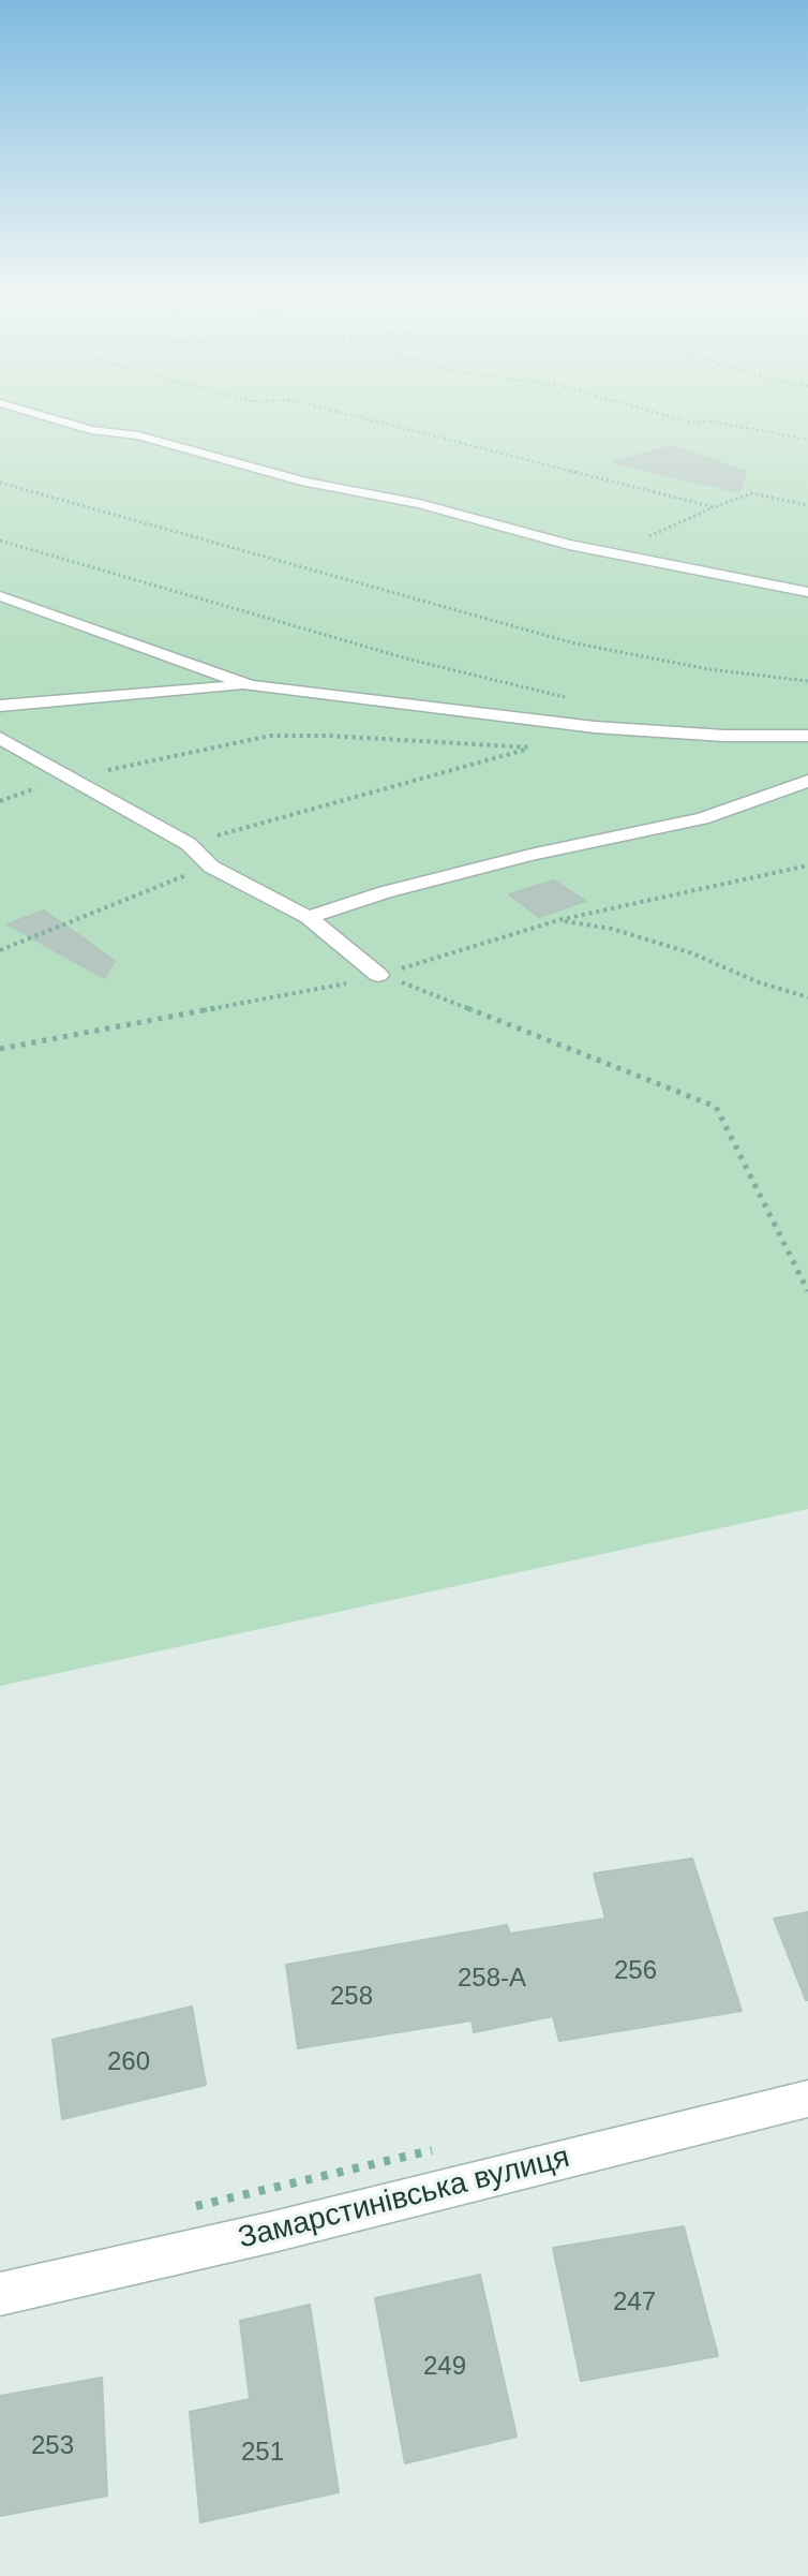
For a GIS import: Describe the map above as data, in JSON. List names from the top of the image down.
{
  "streets": {
    "street": ["Замарстинівська вулиця"]
  },
  "house_numbers": [
    "256",
    "258-А",
    "258",
    "260",
    "247",
    "249",
    "253",
    "251"
  ]
}
